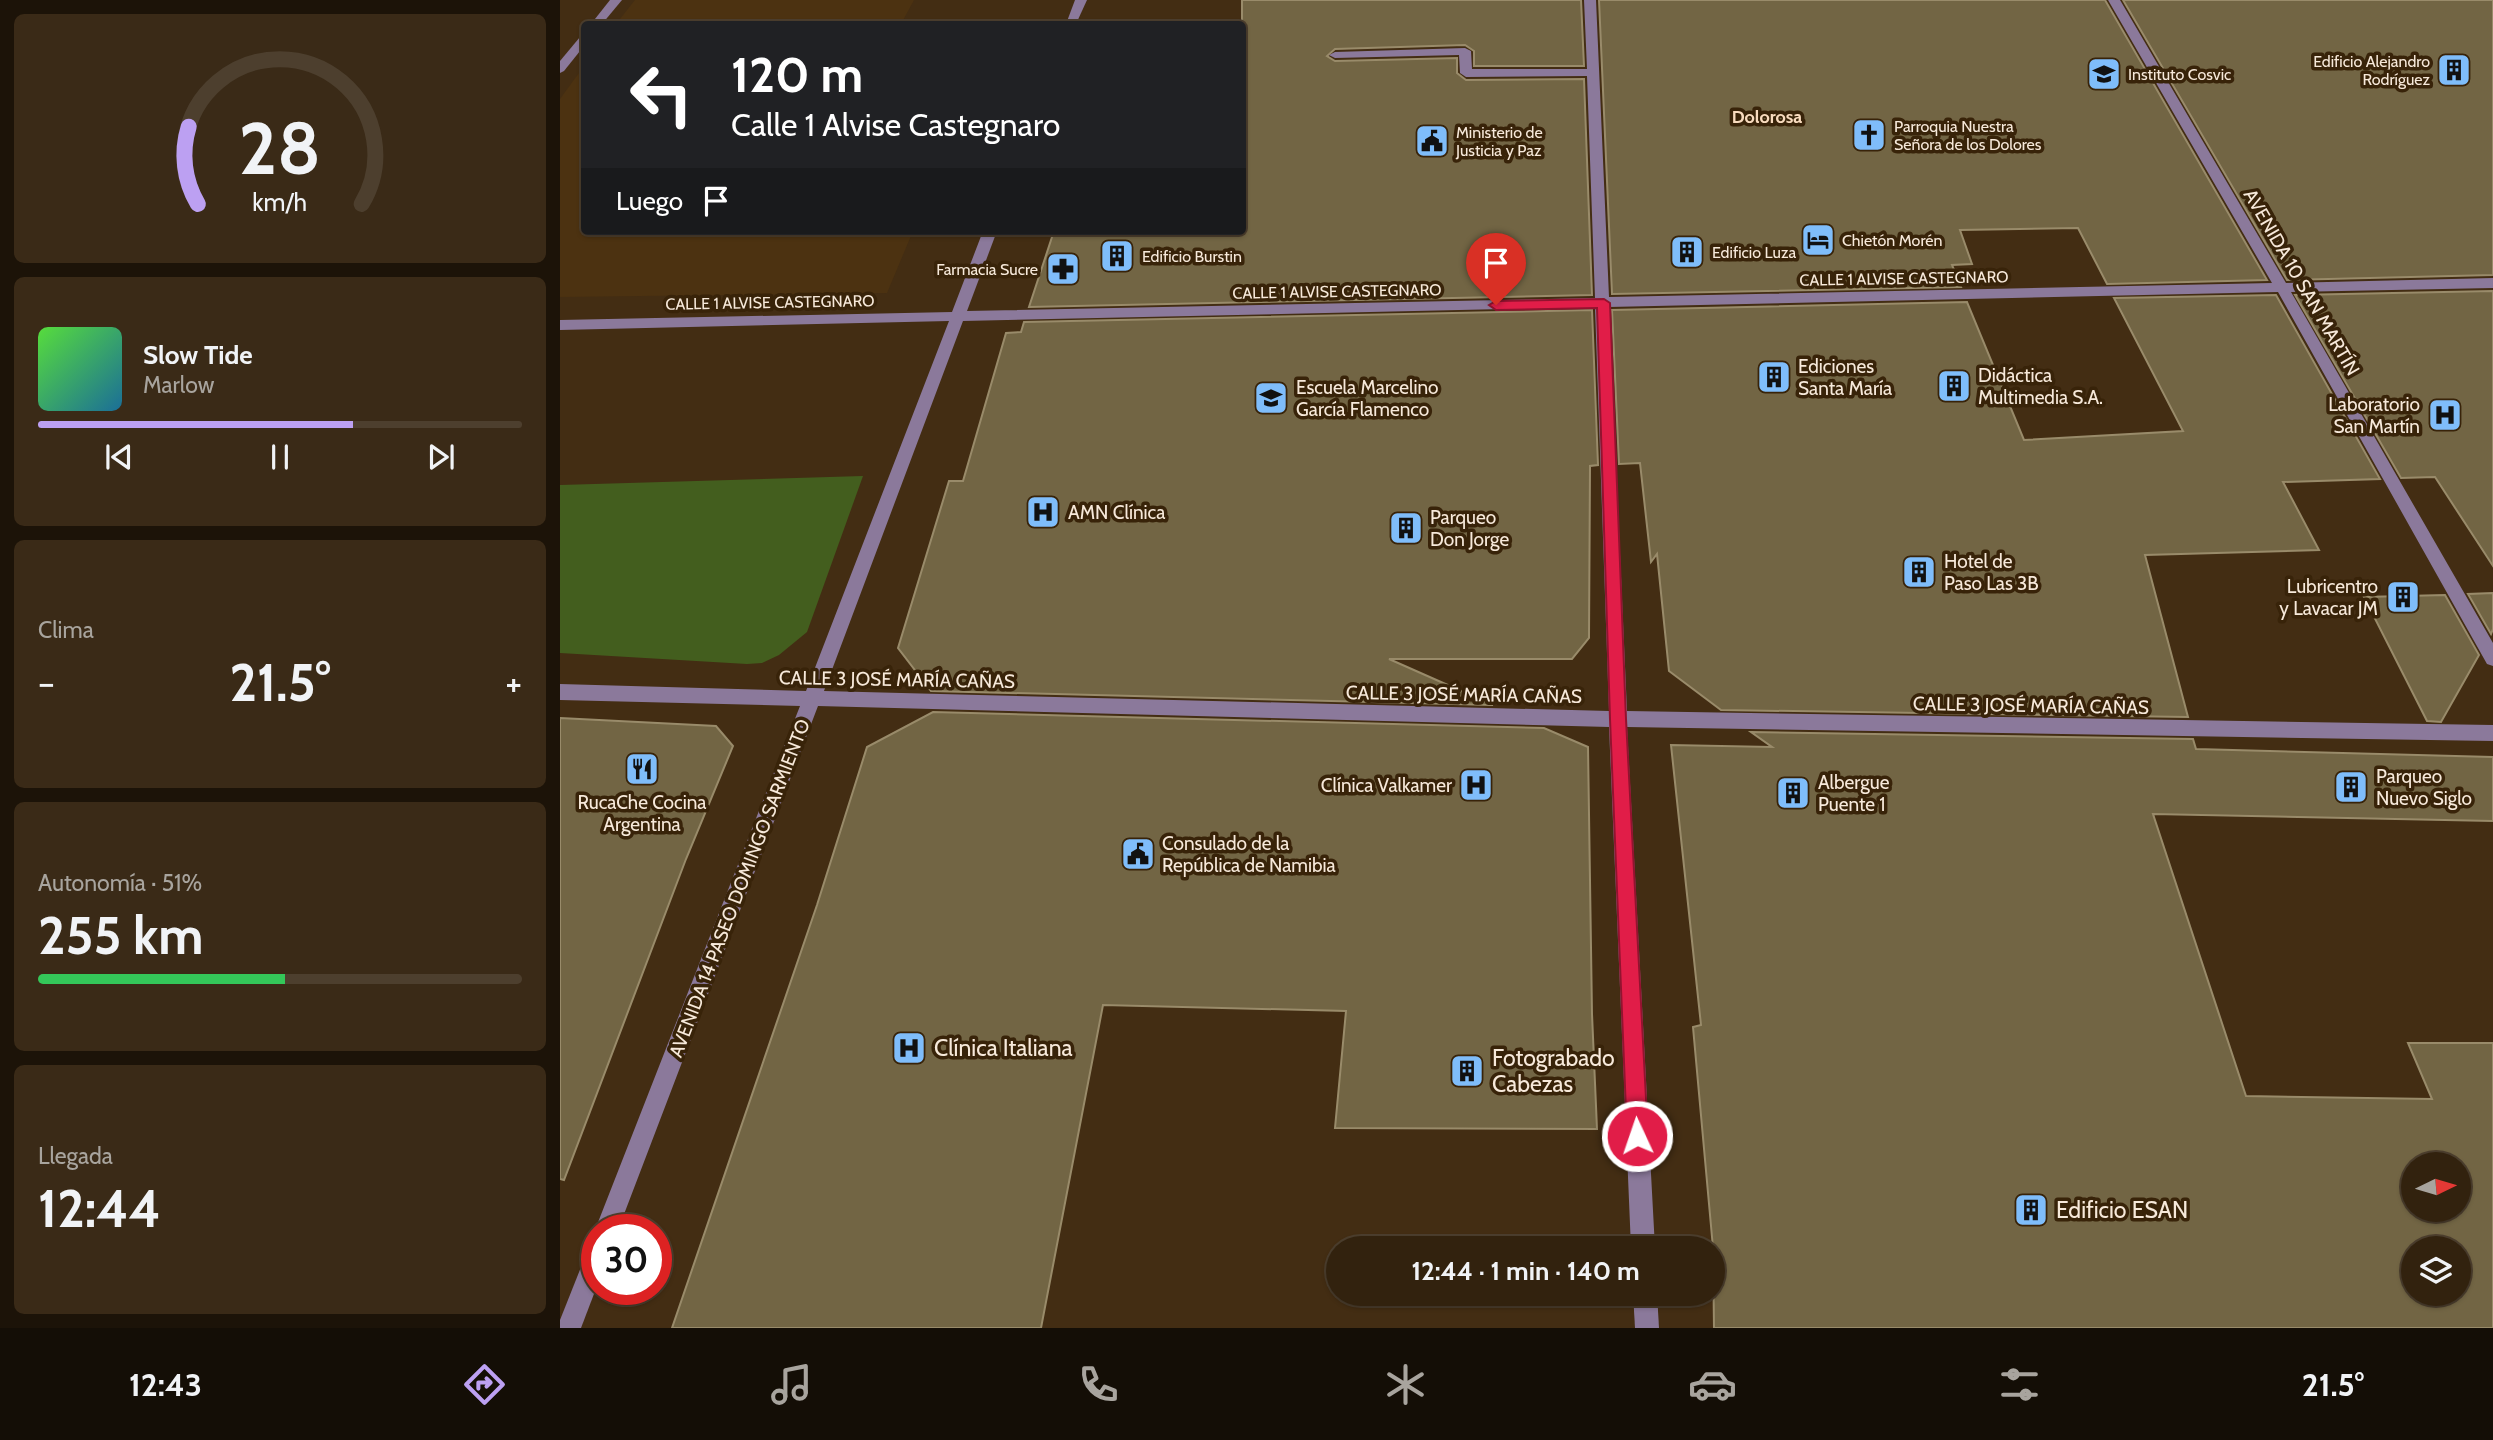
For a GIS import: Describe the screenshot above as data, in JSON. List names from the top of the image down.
{
  "streets": {
    "street": [
      "CALLE 1 ALVISE CASTEGNARO",
      "AVENIDA 10 SAN MARTÍN",
      "CALLE 3 JOSÉ MARÍA CAÑAS",
      "AVENIDA 14 PASEO DOMINGO SARMIENTO"
    ]
  },
  "crossings": [
    ["CALLE 1 ALVISE CASTEGNARO", "AVENIDA 10 SAN MARTÍN"],
    ["CALLE 1 ALVISE CASTEGNARO", "AVENIDA 14 PASEO DOMINGO SARMIENTO"],
    ["CALLE 3 JOSÉ MARÍA CAÑAS", "AVENIDA 14 PASEO DOMINGO SARMIENTO"]
  ],
  "districts": ["Dolorosa"],
  "places": {
    "building": [
      "Edificio Alejandro Rodríguez",
      "Edificio Luza",
      "Edificio Burstin",
      "Ediciones Santa María",
      "Didáctica Multimedia S.A.",
      "Parqueo Don Jorge",
      "Hotel de Paso Las 3B",
      "Lubricentro y Lavacar JM",
      "Parqueo Nuevo Siglo",
      "Albergue Puente 1",
      "Fotograbado Cabezas",
      "Edificio ESAN"
    ],
    "school or university": ["Instituto Cosvic", "Escuela Marcelino García Flamenco"],
    "church": ["Parroquia Nuestra Señora de los Dolores"],
    "public building": ["Ministerio de Justicia y Paz", "Consulado de la República de Namibia"],
    "hotel": ["Chietón Morén"],
    "pharmacy": ["Farmacia Sucre"],
    "hospital": [
      "Laboratorio San Martín",
      "AMN Clínica",
      "Clínica Valkamer",
      "Clínica Italiana"
    ],
    "restaurant": ["RucaChe Cocina Argentina"]
  },
  "north": "right",
  "page": {
    "turn": ["120 m", "Calle 1 Alvise Castegnaro"],
    "then": "Luego",
    "song": ["Slow Tide", "Marlow"],
    "tile": [
      "Clima",
      ["Autonomía · 51%", "255 km"],
      ["Llegada", "12:44"]
    ],
    "heat": ["−", "21.5°", "+"],
    "limit": "30",
    "trip": "12:44 · 1 min · 140 m",
    "tabs": ["12:43", "21.5°"],
    "gauge": ["28", "km/h"]
  }
}
